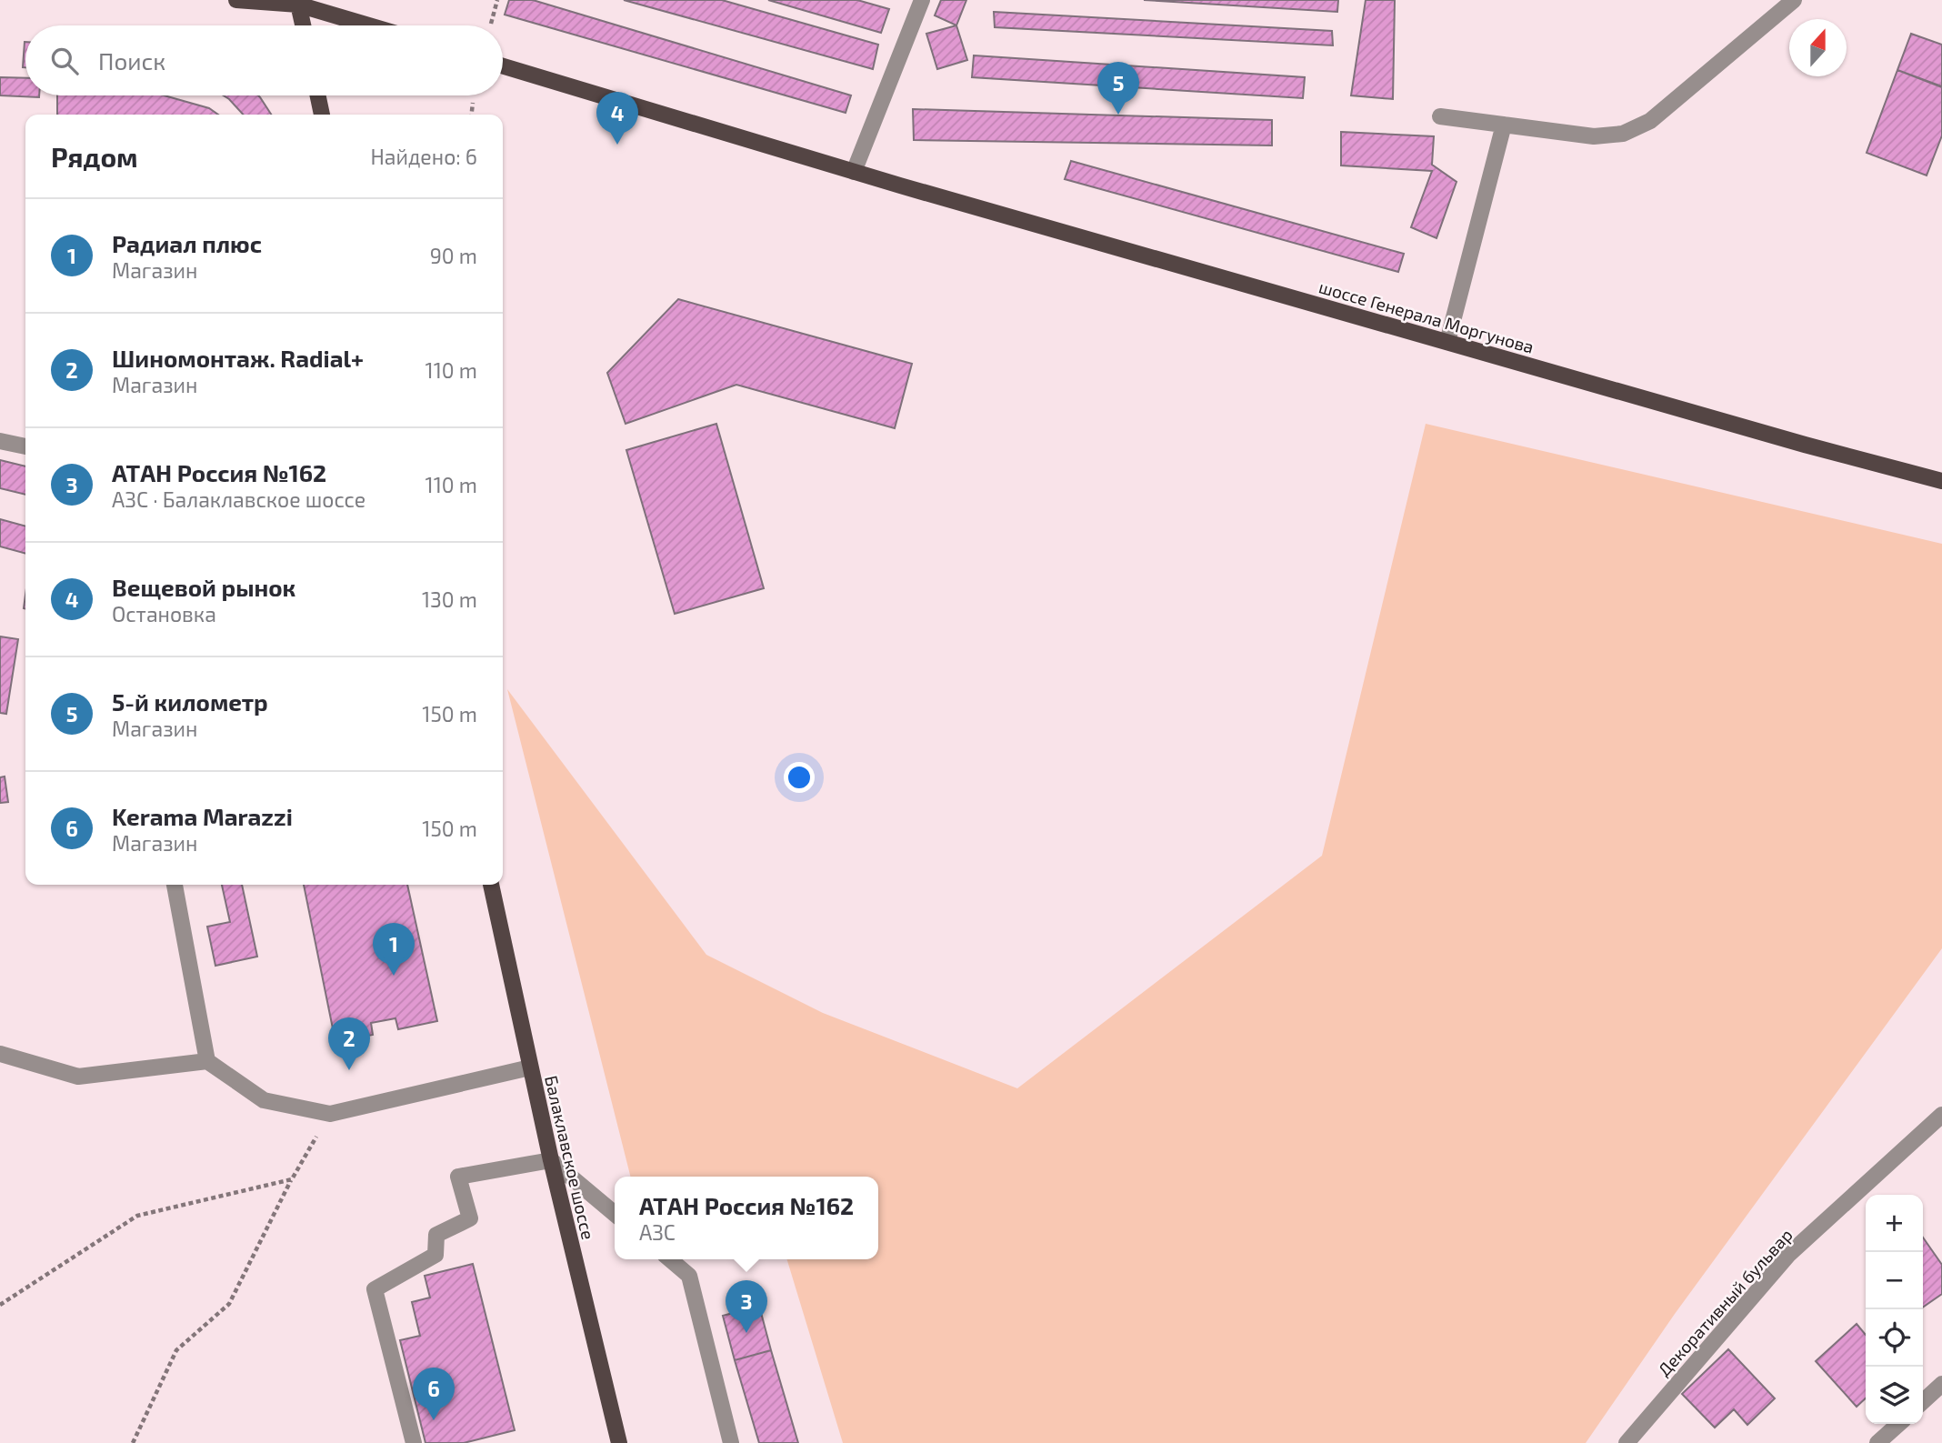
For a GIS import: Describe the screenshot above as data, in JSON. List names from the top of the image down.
{
  "streets": {
    "main road": ["шоссе Генерала Моргунова", "Балаклавское шоссе"],
    "street": ["Декоративный бульвар"]
  },
  "north": "top",
  "page": {
    "search": "Поиск",
    "pins": [
      "5",
      "4",
      "1",
      "2",
      "3",
      "6"
    ],
    "heading": ["Рядом", "Найдено: 6"],
    "list": [
      {
        "mark": "1",
        "name": "Радиал плюс",
        "note": "Магазин",
        "value": "90 m"
      },
      {
        "mark": "2",
        "name": "Шиномонтаж. Radial+",
        "note": "Магазин",
        "value": "110 m"
      },
      {
        "mark": "3",
        "name": "АТАН Россия №162",
        "note": "АЗС · Балаклавское шоссе",
        "value": "110 m"
      },
      {
        "mark": "4",
        "name": "Вещевой рынок",
        "note": "Остановка",
        "value": "130 m"
      },
      {
        "mark": "5",
        "name": "5-й километр",
        "note": "Магазин",
        "value": "150 m"
      },
      {
        "mark": "6",
        "name": "Kerama Marazzi",
        "note": "Магазин",
        "value": "150 m"
      }
    ],
    "popup": ["АТАН Россия №162", "АЗС"],
    "map_buttons": ["+", "−"]
  }
}
